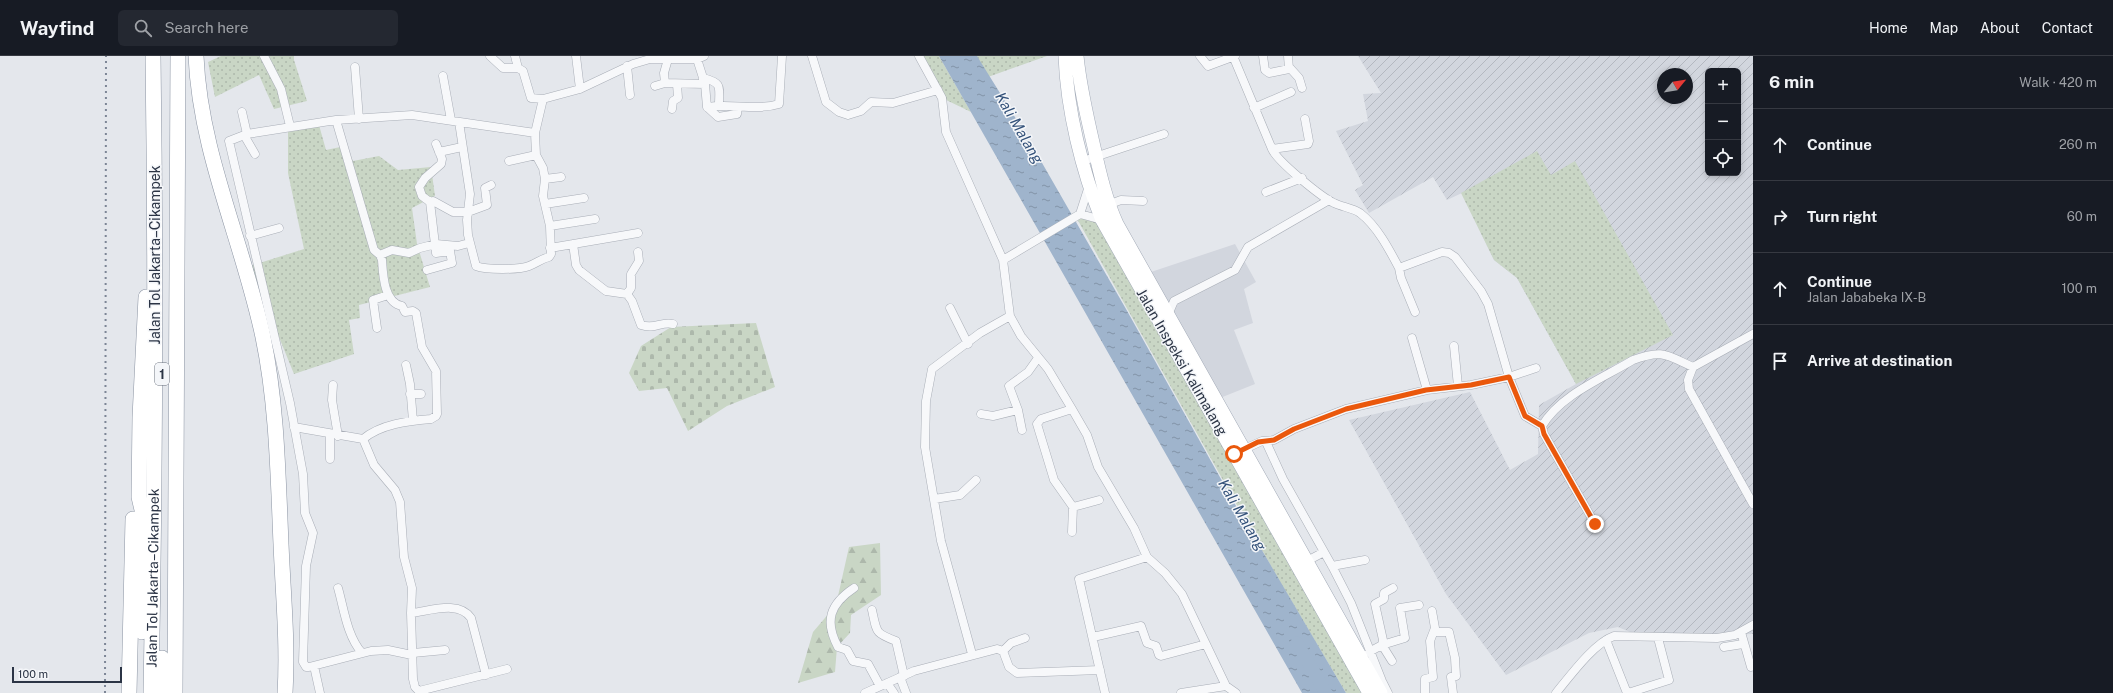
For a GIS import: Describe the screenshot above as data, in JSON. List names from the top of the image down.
{
  "streets": {
    "highway": ["Jalan Tol Jakarta–Cikampek", "1"],
    "main road": ["Jalan Inspeksi Kalimalang"]
  },
  "water": ["Kali Malang"],
  "scale_bar": "100 m",
  "north": "top right",
  "page": {
    "header": "Wayfind",
    "search": "Search here",
    "nav": [
      "Home",
      "Map",
      "About",
      "Contact"
    ],
    "heading": ["6 min", "Walk · 420 m"],
    "map_buttons": ["+", "−"],
    "list": [
      ["Continue", "260 m"],
      ["Turn right", "60 m"],
      ["Continue", "Jalan Jababeka IX-B", "100 m"],
      "Arrive at destination"
    ],
    "scale": "100 m"
  }
}
